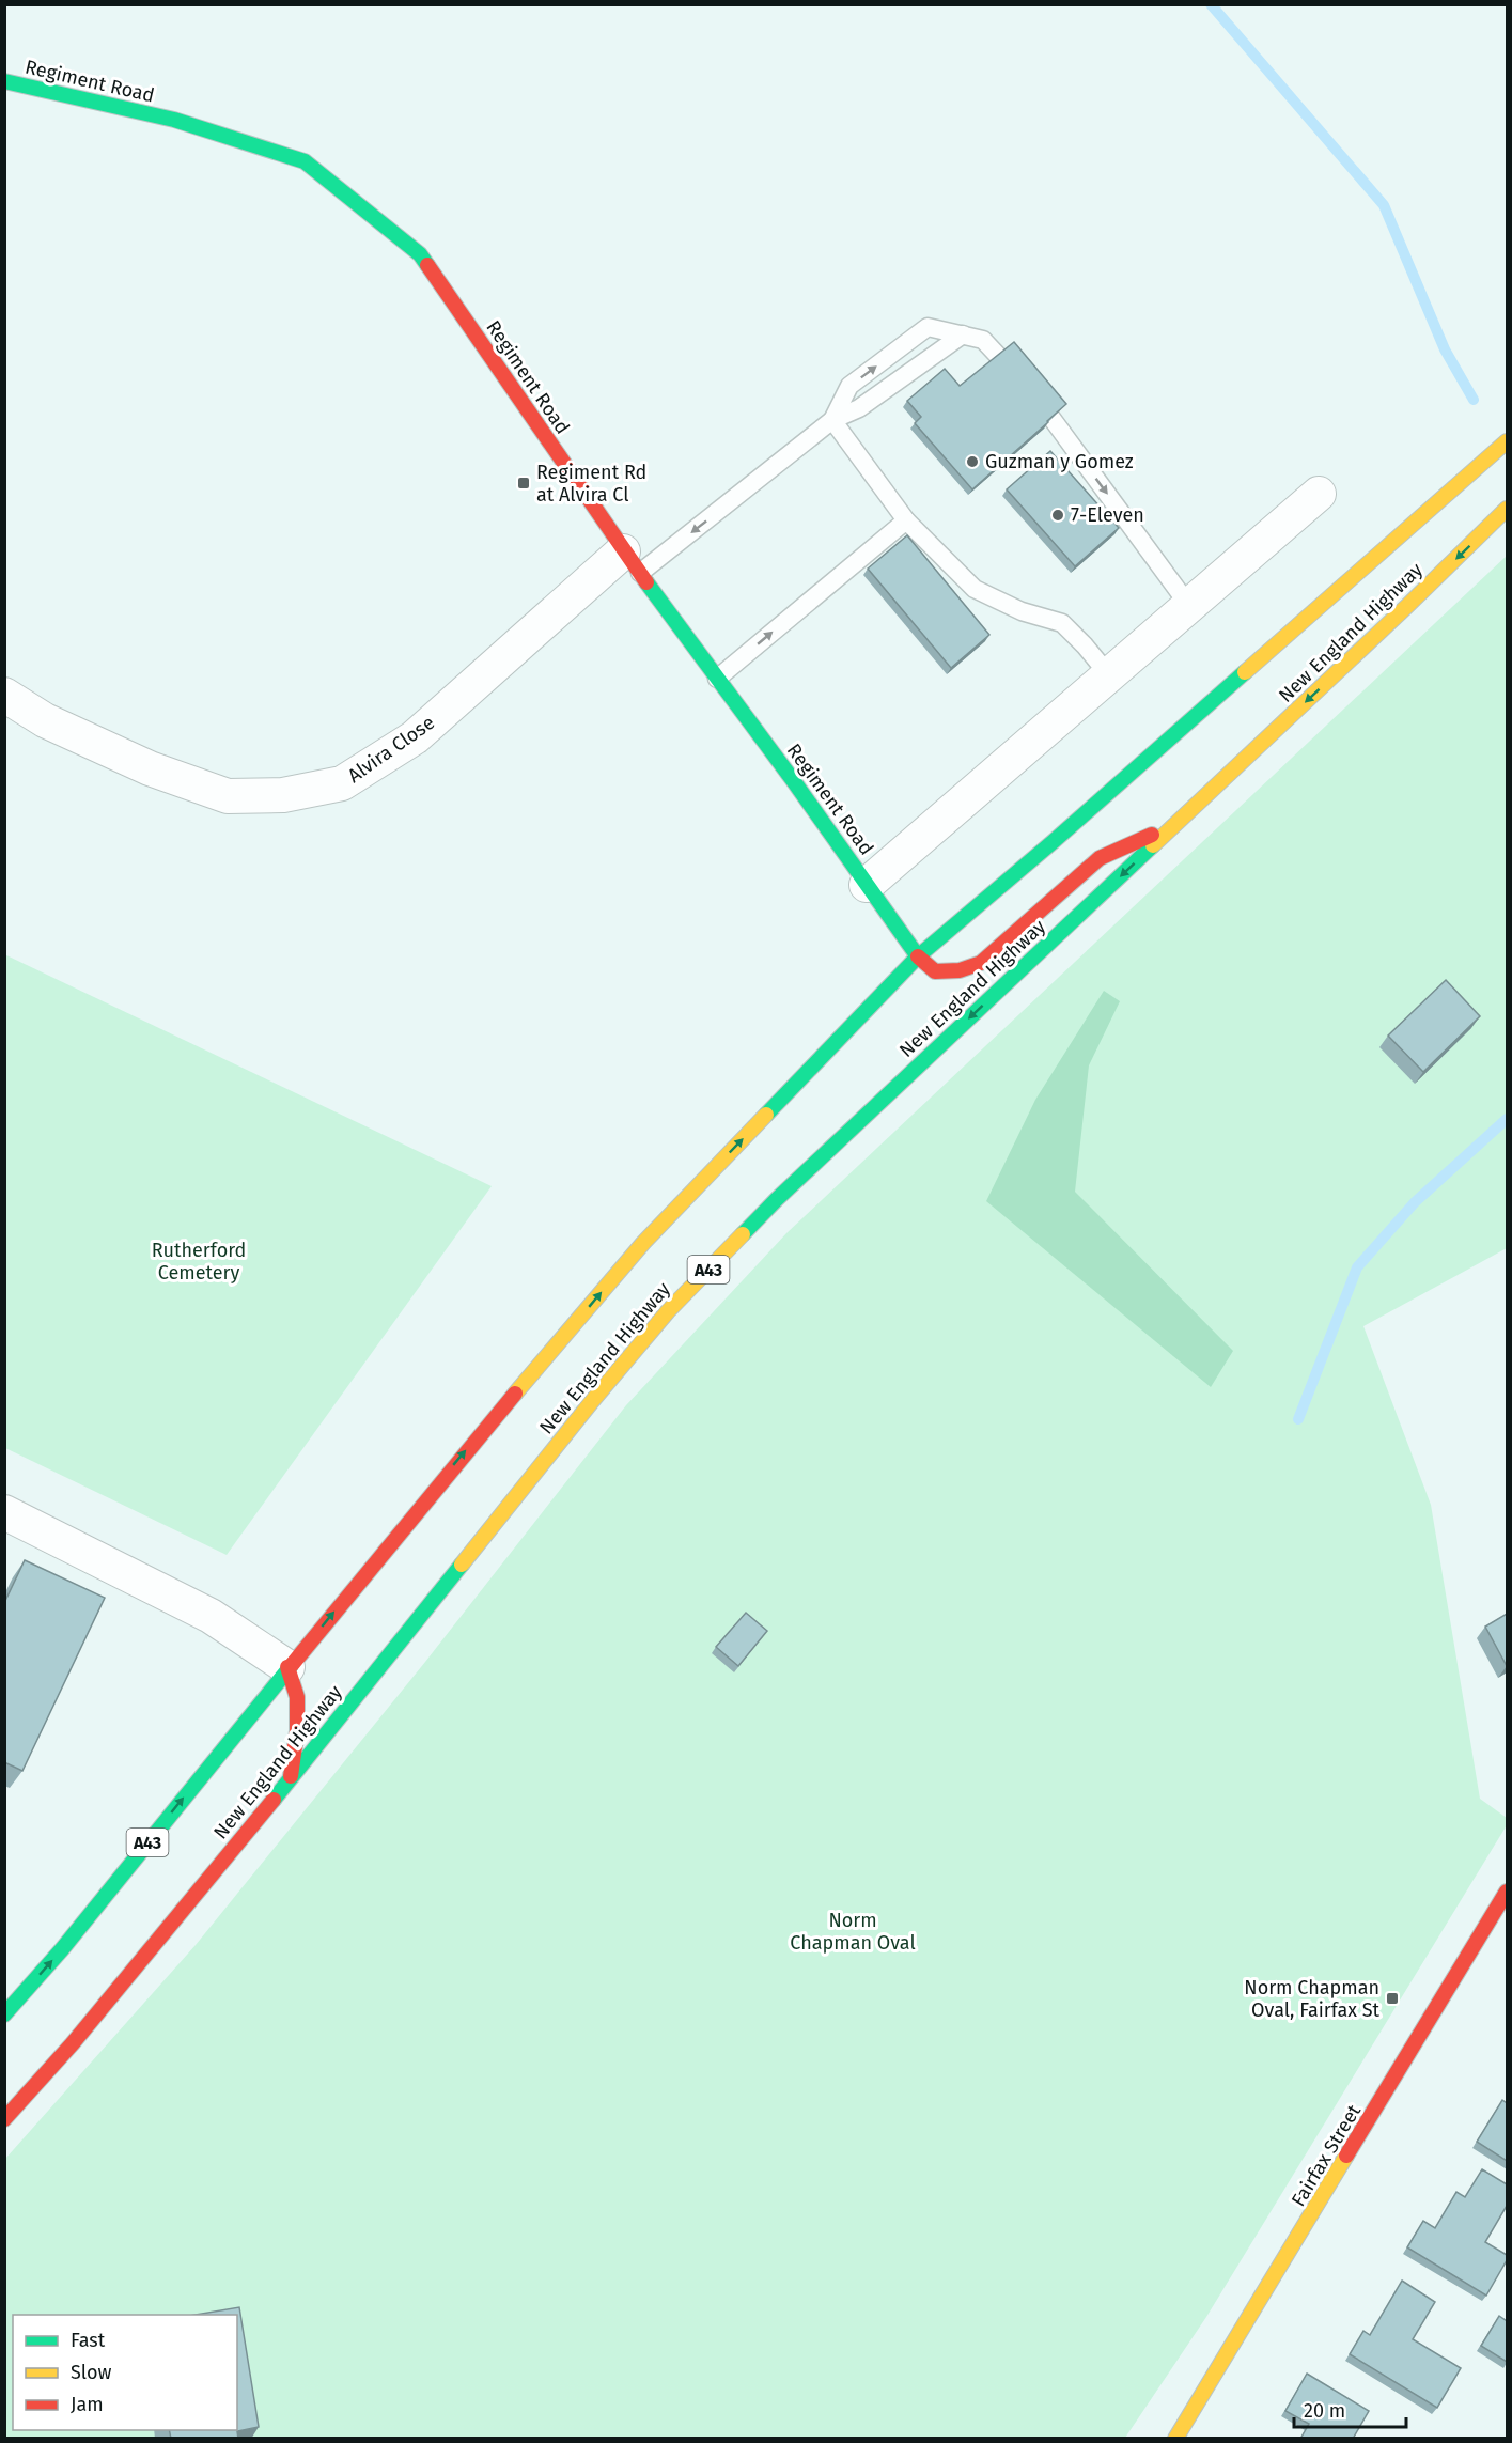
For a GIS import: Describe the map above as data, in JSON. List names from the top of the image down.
{
  "streets": {
    "main road": [
      "Regiment Road",
      "New England Highway",
      "A43",
      "Fairfax Street"
    ],
    "street": ["Alvira Close"]
  },
  "crossings": [
    ["Regiment Road", "New England Highway"],
    ["Regiment Road", "Alvira Close"]
  ],
  "parks": ["Rutherford Cemetery", "Norm Chapman Oval"],
  "places": {
    "other": ["Guzman y Gomez", "7-Eleven"],
    "transit": ["Regiment Rd at Alvira Cl", "Norm Chapman Oval, Fairfax St"]
  },
  "legend": ["Fast", "Slow", "Jam"],
  "scale_bar": "20 m"
}
